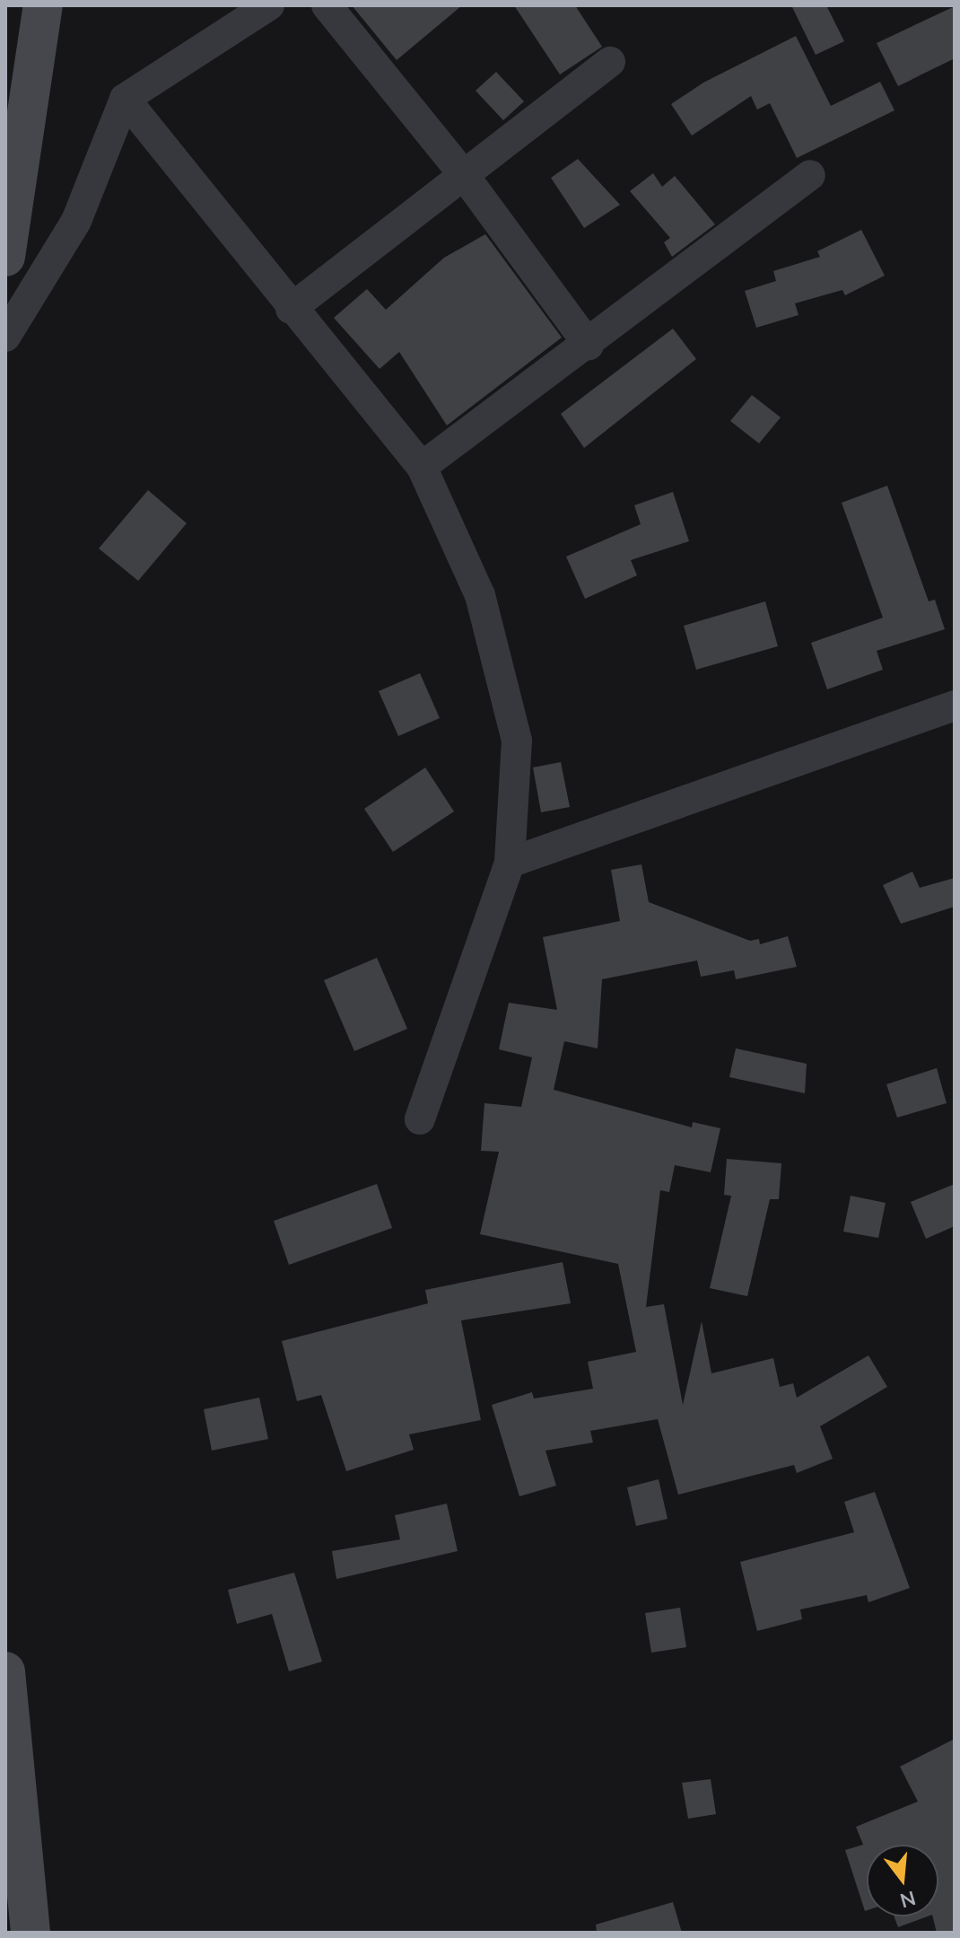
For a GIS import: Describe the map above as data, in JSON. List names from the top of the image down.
{
  "north": "bottom"
}
